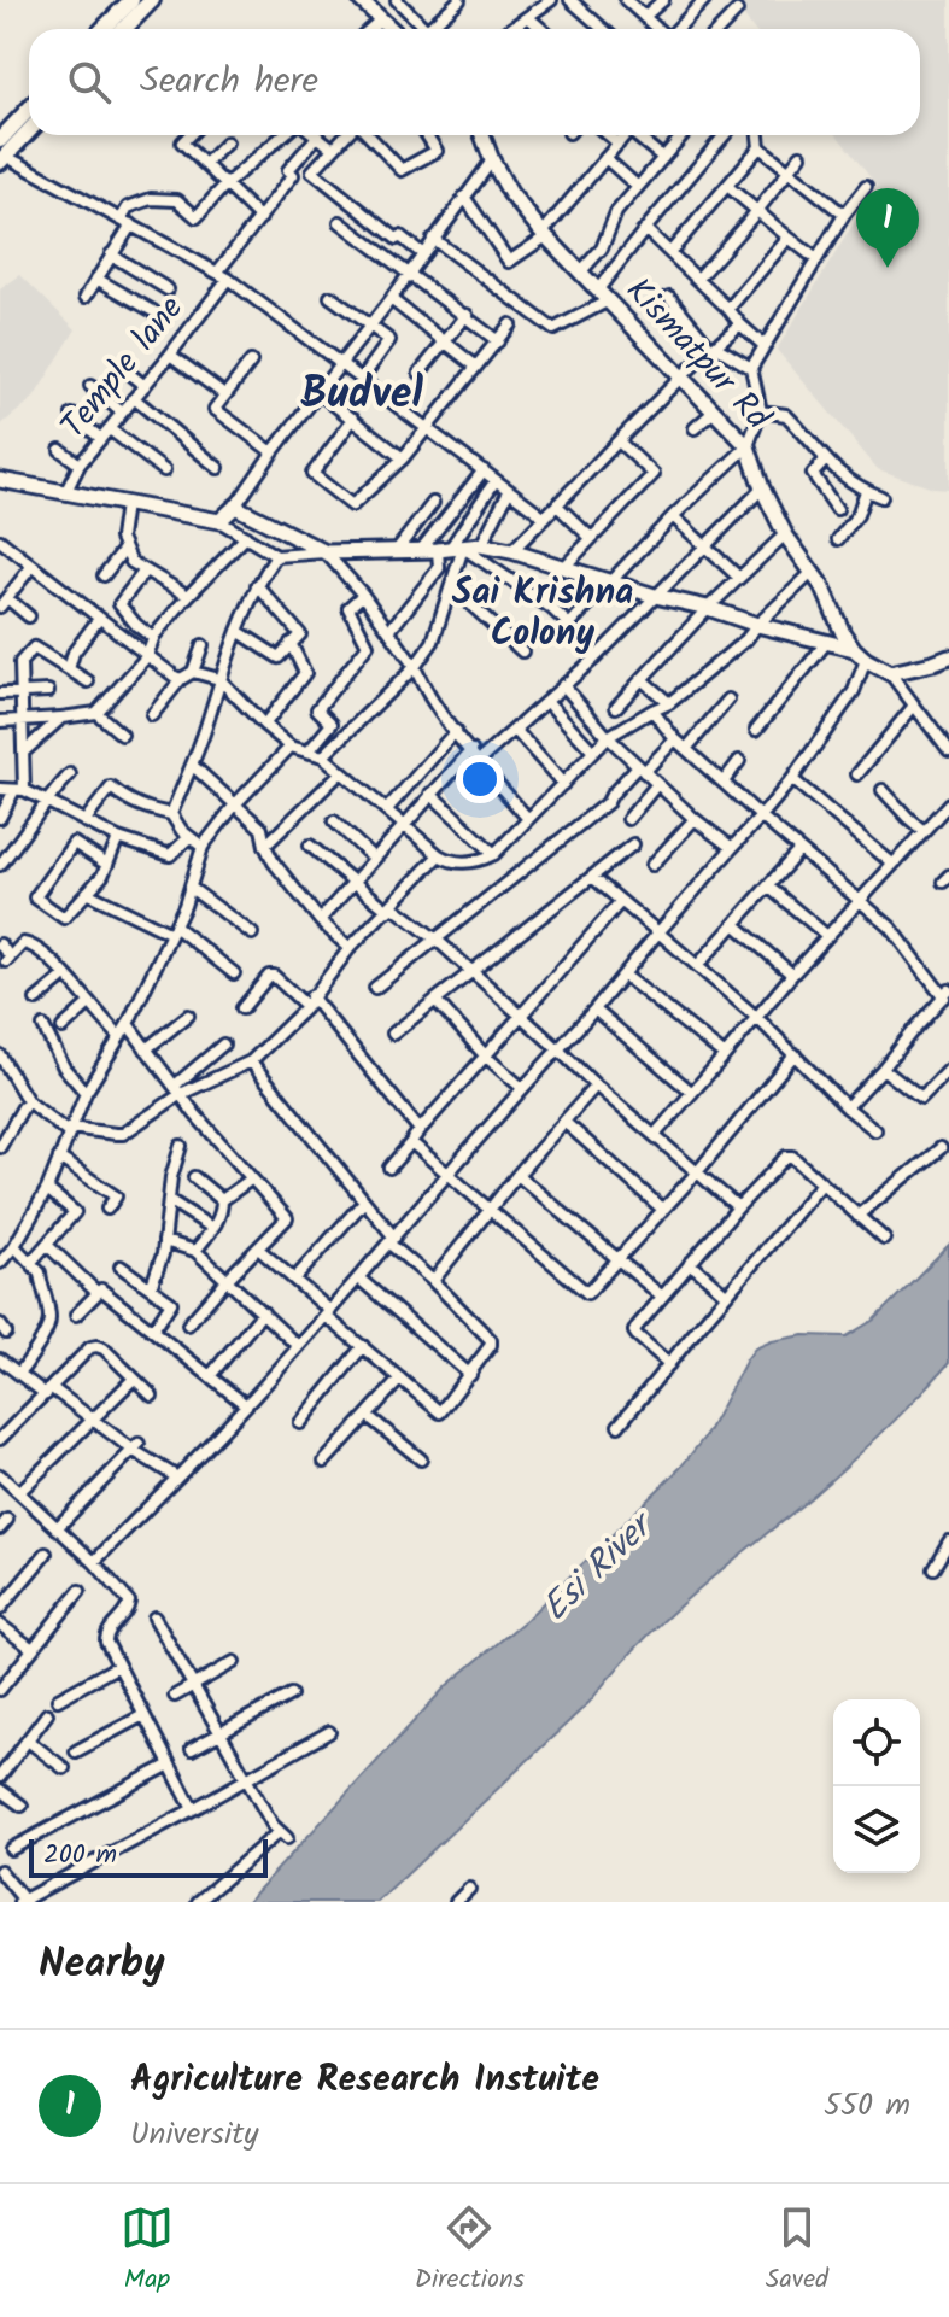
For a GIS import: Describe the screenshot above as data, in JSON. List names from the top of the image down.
{
  "streets": {
    "street": ["Kismatpur Rd", "Temple lane"]
  },
  "districts": ["Budvel", "Sai Krishna Colony"],
  "water": ["Esi River"],
  "scale_bar": "200 m",
  "page": {
    "search": "Search here",
    "pins": "1",
    "scale": "200 m",
    "heading": "Nearby",
    "list": [
      {
        "mark": "1",
        "name": "Agriculture Research Instuite",
        "note": "University",
        "value": "550 m"
      }
    ],
    "nav": ["Map", "Directions", "Saved"]
  }
}
